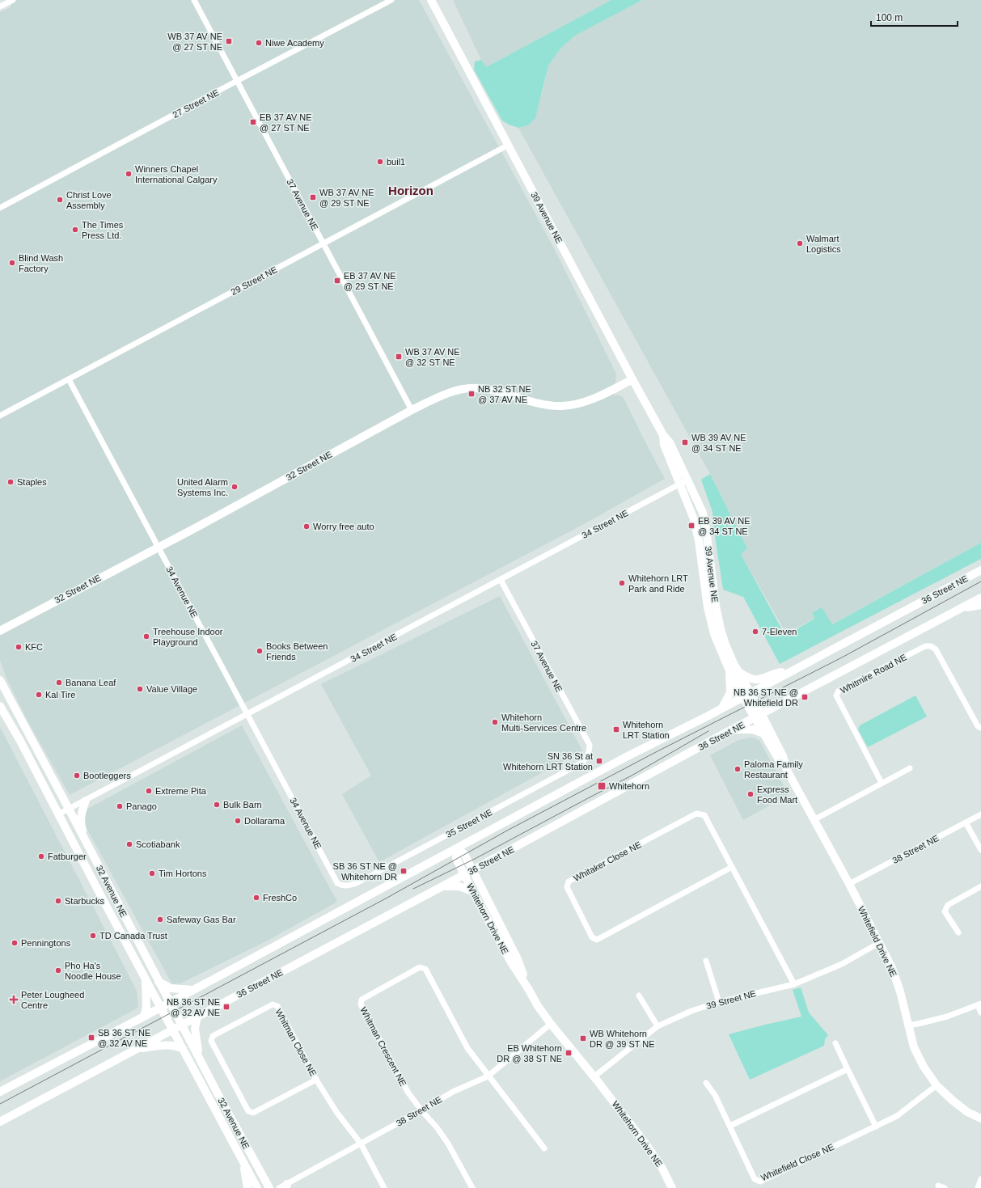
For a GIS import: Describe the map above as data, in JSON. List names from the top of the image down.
{
  "streets": {
    "main road": [
      "39 Avenue NE",
      "32 Street NE",
      "36 Street NE",
      "32 Avenue NE",
      "Whitehorn Drive NE",
      "Whitefield Drive NE"
    ],
    "street": [
      "27 Street NE",
      "37 Avenue NE",
      "29 Street NE",
      "34 Street NE",
      "34 Avenue NE",
      "Whitmire Road NE",
      "35 Street NE",
      "38 Street NE",
      "Whitaker Close NE",
      "39 Street NE",
      "Whitman Close NE",
      "Whitman Crescent NE",
      "Whitefield Close NE"
    ]
  },
  "crossings": [
    ["27 Street NE", "37 Avenue NE"],
    ["37 Avenue NE", "29 Street NE"],
    ["37 Avenue NE", "32 Street NE"],
    ["37 Avenue NE", "34 Street NE"],
    ["37 Avenue NE", "35 Street NE"],
    ["39 Avenue NE", "29 Street NE"],
    ["39 Avenue NE", "32 Street NE"],
    ["39 Avenue NE", "34 Street NE"],
    ["39 Avenue NE", "36 Street NE"],
    ["39 Avenue NE", "Whitefield Drive NE"],
    ["29 Street NE", "34 Avenue NE"],
    ["32 Street NE", "34 Avenue NE"],
    ["34 Street NE", "34 Avenue NE"],
    ["34 Street NE", "32 Avenue NE"],
    ["36 Street NE", "32 Avenue NE"],
    ["36 Street NE", "Whitehorn Drive NE"],
    ["36 Street NE", "Whitefield Drive NE"],
    ["34 Avenue NE", "35 Street NE"],
    ["38 Street NE", "Whitehorn Drive NE"],
    ["38 Street NE", "Whitefield Drive NE"],
    ["38 Street NE", "Whitman Close NE"],
    ["38 Street NE", "Whitman Crescent NE"],
    ["Whitaker Close NE", "39 Street NE"],
    ["Whitehorn Drive NE", "39 Street NE"],
    ["Whitefield Drive NE", "39 Street NE"],
    ["Whitefield Drive NE", "Whitefield Close NE"]
  ],
  "districts": ["Horizon"],
  "places": {
    "transit": [
      "WB 37 AV NE @ 27 ST NE",
      "EB 37 AV NE @ 27 ST NE",
      "WB 37 AV NE @ 29 ST NE",
      "EB 37 AV NE @ 29 ST NE",
      "WB 37 AV NE @ 32 ST NE",
      "NB 32 ST NE @ 37 AV NE",
      "WB 39 AV NE @ 34 ST NE",
      "EB 39 AV NE @ 34 ST NE",
      "NB 36 ST NE @ Whitefield DR",
      "Whitehorn LRT Station",
      "SN 36 St at Whitehorn LRT Station",
      "Whitehorn",
      "SB 36 ST NE @ Whitehorn DR",
      "NB 36 ST NE @ 32 AV NE",
      "SB 36 ST NE @ 32 AV NE",
      "WB Whitehorn DR @ 39 ST NE",
      "EB Whitehorn DR @ 38 ST NE"
    ],
    "other": [
      "Niwe Academy",
      "buil1",
      "Winners Chapel International Calgary",
      "Christ Love Assembly",
      "The Times Press Ltd.",
      "Walmart Logistics",
      "Blind Wash Factory",
      "Staples",
      "United Alarm Systems Inc.",
      "Worry free auto",
      "Whitehorn LRT Park and Ride",
      "7-Eleven",
      "Treehouse Indoor Playground",
      "KFC",
      "Books Between Friends",
      "Banana Leaf",
      "Value Village",
      "Kal Tire",
      "Whitehorn Multi-Services Centre",
      "Paloma Family Restaurant",
      "Bootleggers",
      "Extreme Pita",
      "Express Food Mart",
      "Bulk Barn",
      "Panago",
      "Dollarama",
      "Scotiabank",
      "Fatburger",
      "Tim Hortons",
      "FreshCo",
      "Starbucks",
      "Safeway Gas Bar",
      "TD Canada Trust",
      "Penningtons",
      "Pho Ha's Noodle House"
    ],
    "health": ["Peter Lougheed Centre"]
  },
  "scale_bar": "100 m"
}
